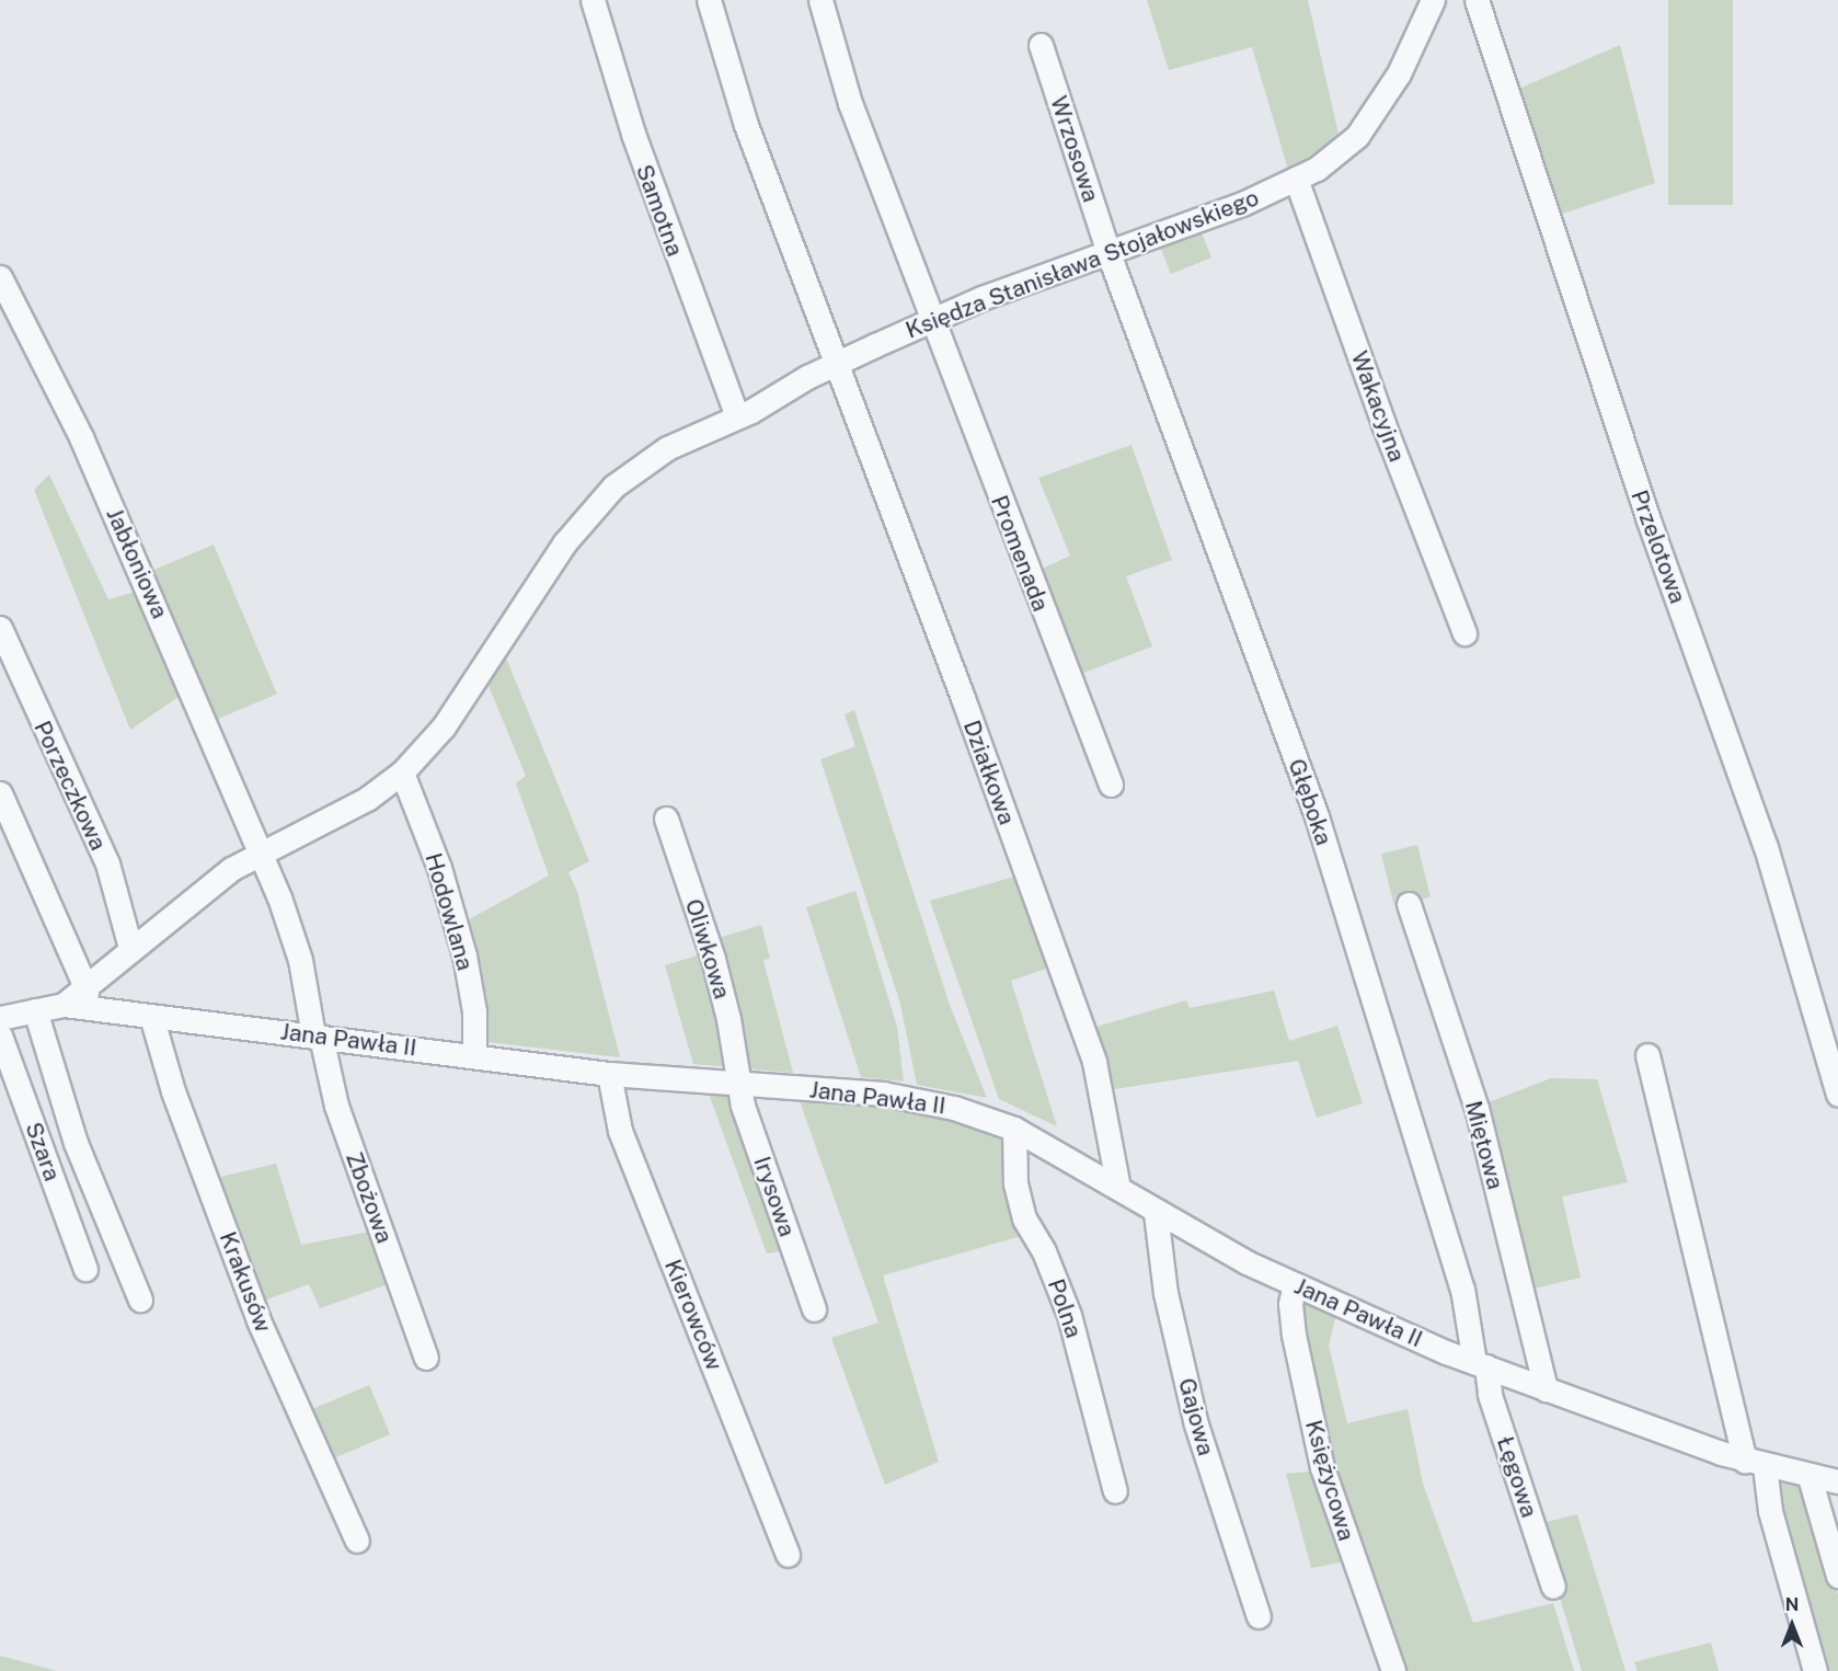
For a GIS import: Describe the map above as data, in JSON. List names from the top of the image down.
{
  "streets": {
    "street": [
      "Wrzosowa",
      "Samotna",
      "Księdza Stanisława Stojałowskiego",
      "Wakacyjna",
      "Przelotowa",
      "Promenada",
      "Jabłoniowa",
      "Działkowa",
      "Porzeczkowa",
      "Głęboka",
      "Hodowlana",
      "Oliwkowa",
      "Jana Pawła II",
      "Miętowa",
      "Szara",
      "Irysowa",
      "Zbożowa",
      "Krakusów",
      "Polna",
      "Kierowców",
      "Gajowa",
      "Łęgowa",
      "Księżycowa"
    ]
  },
  "crossings": [
    ["Wrzosowa", "Księdza Stanisława Stojałowskiego"],
    ["Wrzosowa", "Głęboka"],
    ["Samotna", "Księdza Stanisława Stojałowskiego"],
    ["Księdza Stanisława Stojałowskiego", "Wakacyjna"],
    ["Księdza Stanisława Stojałowskiego", "Promenada"],
    ["Księdza Stanisława Stojałowskiego", "Jabłoniowa"],
    ["Księdza Stanisława Stojałowskiego", "Działkowa"],
    ["Księdza Stanisława Stojałowskiego", "Porzeczkowa"],
    ["Księdza Stanisława Stojałowskiego", "Głęboka"],
    ["Księdza Stanisława Stojałowskiego", "Hodowlana"],
    ["Księdza Stanisława Stojałowskiego", "Jana Pawła II"],
    ["Jabłoniowa", "Jana Pawła II"],
    ["Jabłoniowa", "Zbożowa"],
    ["Działkowa", "Jana Pawła II"],
    ["Głęboka", "Jana Pawła II"],
    ["Głęboka", "Łęgowa"],
    ["Hodowlana", "Jana Pawła II"],
    ["Oliwkowa", "Jana Pawła II"],
    ["Oliwkowa", "Irysowa"],
    ["Jana Pawła II", "Miętowa"],
    ["Jana Pawła II", "Irysowa"],
    ["Jana Pawła II", "Zbożowa"],
    ["Jana Pawła II", "Krakusów"],
    ["Jana Pawła II", "Polna"],
    ["Jana Pawła II", "Kierowców"],
    ["Jana Pawła II", "Gajowa"],
    ["Jana Pawła II", "Łęgowa"],
    ["Jana Pawła II", "Księżycowa"]
  ],
  "north": "top"
}
